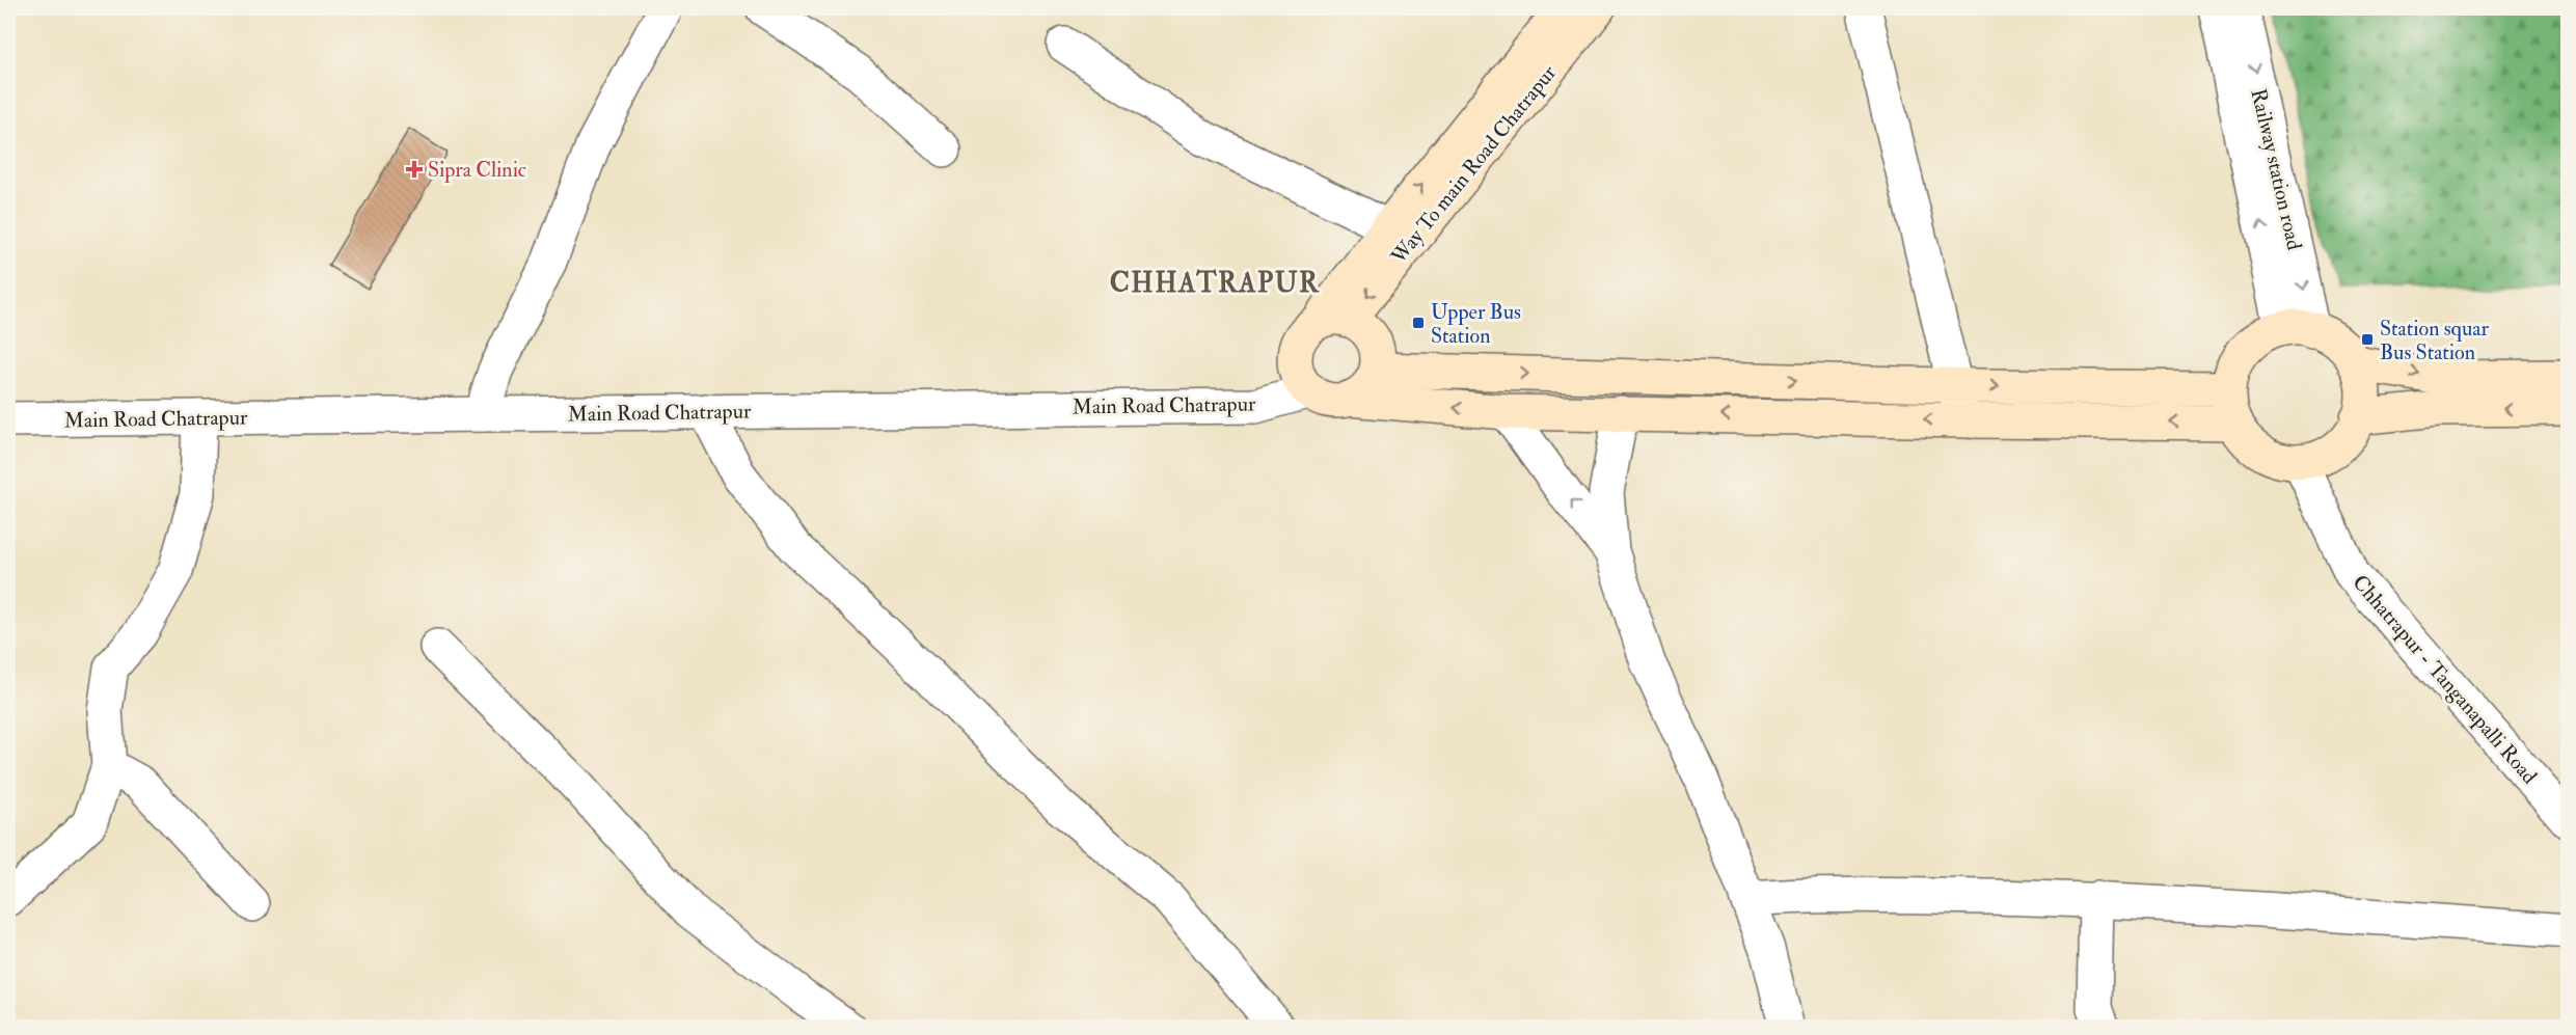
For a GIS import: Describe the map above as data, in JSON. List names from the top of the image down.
{
  "streets": {
    "main road": ["Way To main Road Chatrapur"],
    "street": ["Railway station road", "Main Road Chatrapur", "Chhatrapur - Tanganapalli Road"]
  },
  "crossings": [
    ["Way To main Road Chatrapur", "Main Road Chatrapur"],
    ["Railway station road", "Chhatrapur - Tanganapalli Road"]
  ],
  "districts": ["CHHATRAPUR"],
  "places": {
    "health": ["Sipra Clinic"],
    "transit": ["Upper Bus Station", "Station squar Bus Station"]
  }
}
